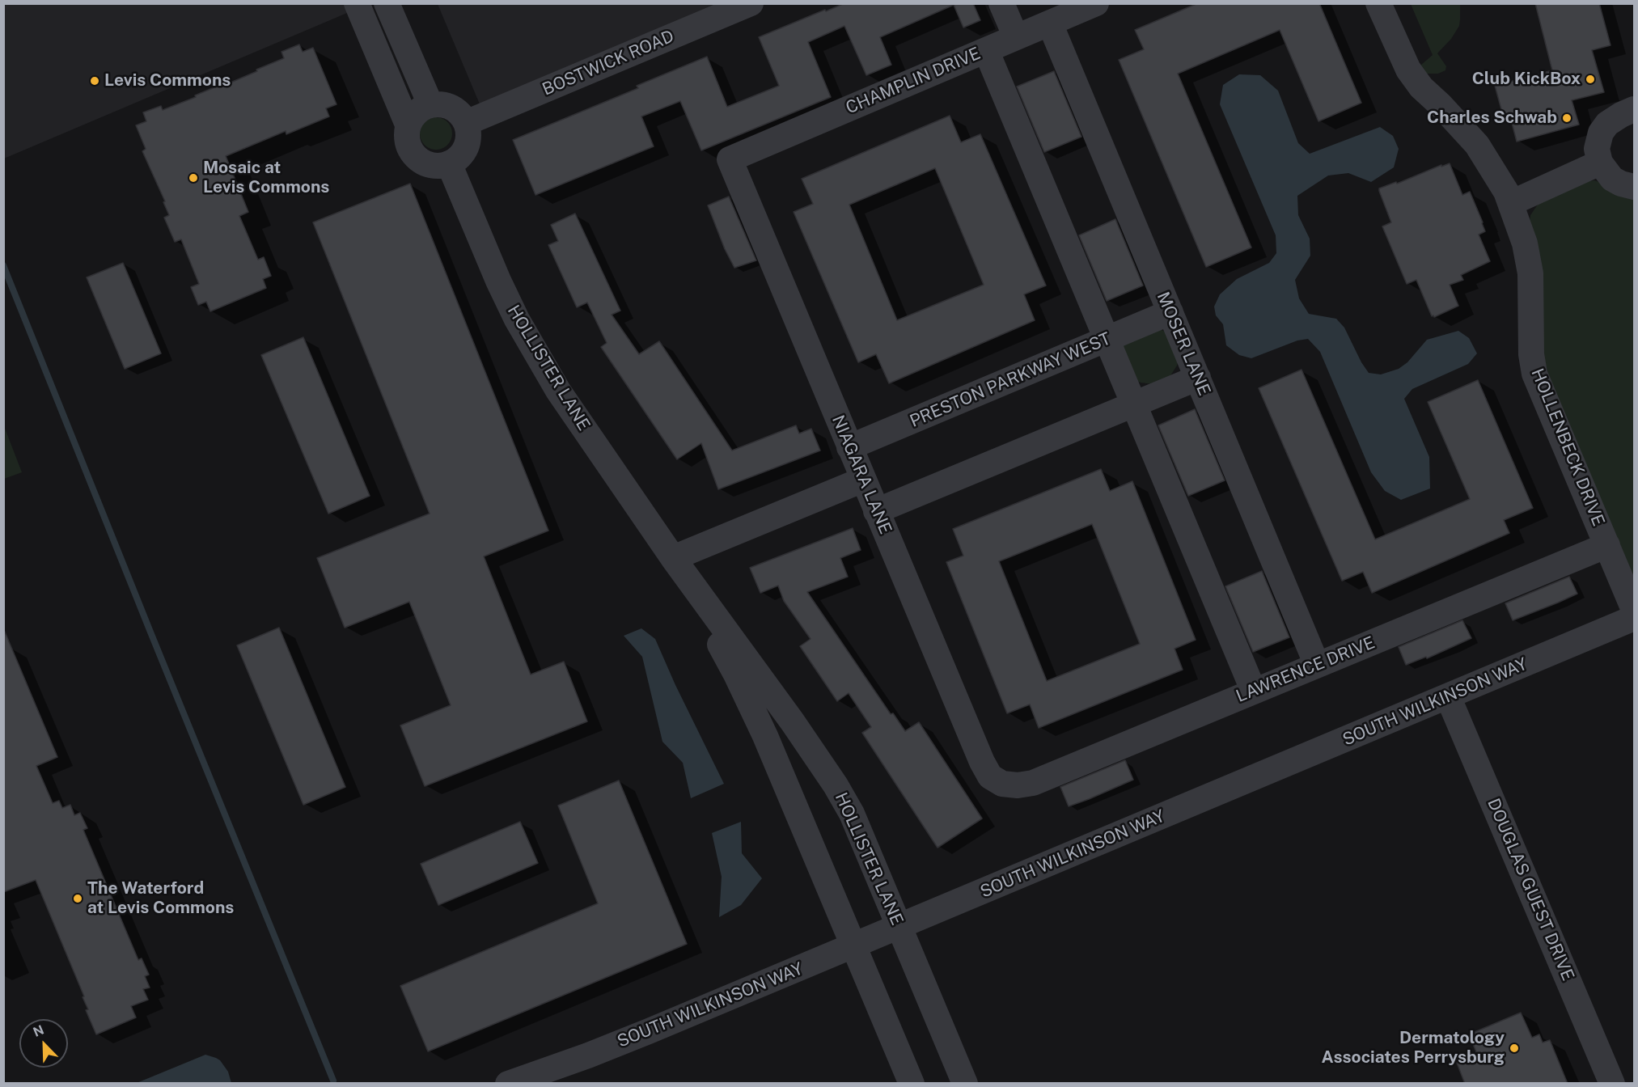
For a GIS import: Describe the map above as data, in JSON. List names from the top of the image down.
{
  "streets": {
    "street": [
      "BOSTWICK ROAD",
      "CHAMPLIN DRIVE",
      "MOSER LANE",
      "HOLLISTER LANE",
      "PRESTON PARKWAY WEST",
      "HOLLENBECK DRIVE",
      "NIAGARA LANE",
      "LAWRENCE DRIVE",
      "SOUTH WILKINSON WAY",
      "DOUGLAS GUEST DRIVE"
    ]
  },
  "crossings": [
    ["BOSTWICK ROAD", "HOLLISTER LANE"],
    ["CHAMPLIN DRIVE", "MOSER LANE"],
    ["CHAMPLIN DRIVE", "NIAGARA LANE"],
    ["MOSER LANE", "PRESTON PARKWAY WEST"],
    ["MOSER LANE", "LAWRENCE DRIVE"],
    ["HOLLISTER LANE", "SOUTH WILKINSON WAY"],
    ["PRESTON PARKWAY WEST", "NIAGARA LANE"],
    ["HOLLENBECK DRIVE", "LAWRENCE DRIVE"],
    ["NIAGARA LANE", "LAWRENCE DRIVE"],
    ["SOUTH WILKINSON WAY", "DOUGLAS GUEST DRIVE"]
  ],
  "places": [
    "Club KickBox",
    "Levis Commons",
    "Charles Schwab",
    "Mosaic at Levis Commons",
    "The Waterford at Levis Commons",
    "Dermatology Associates Perrysburg"
  ],
  "north": "top left"
}
